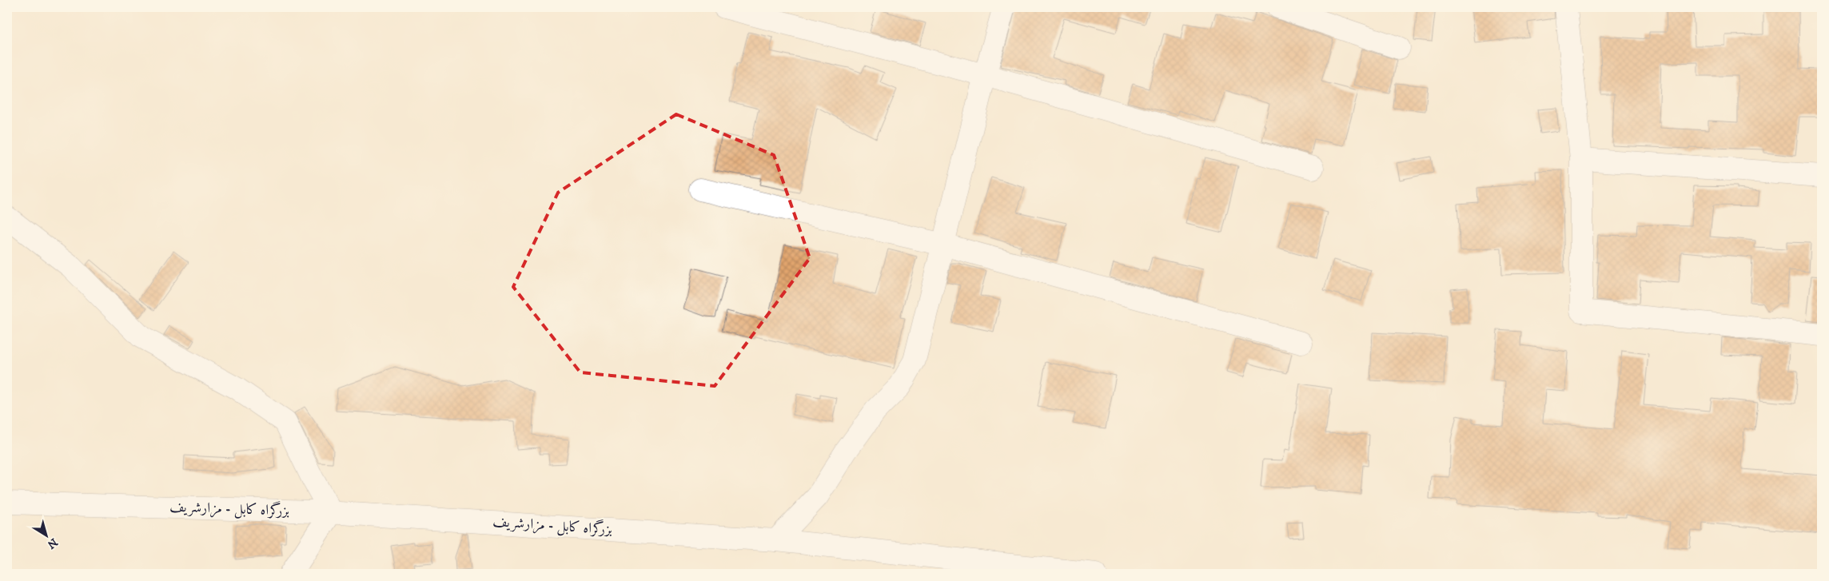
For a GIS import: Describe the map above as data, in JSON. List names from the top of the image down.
{
  "streets": {
    "main road": ["بزرگراه کابل - مزارشریف"]
  },
  "north": "bottom right"
}
